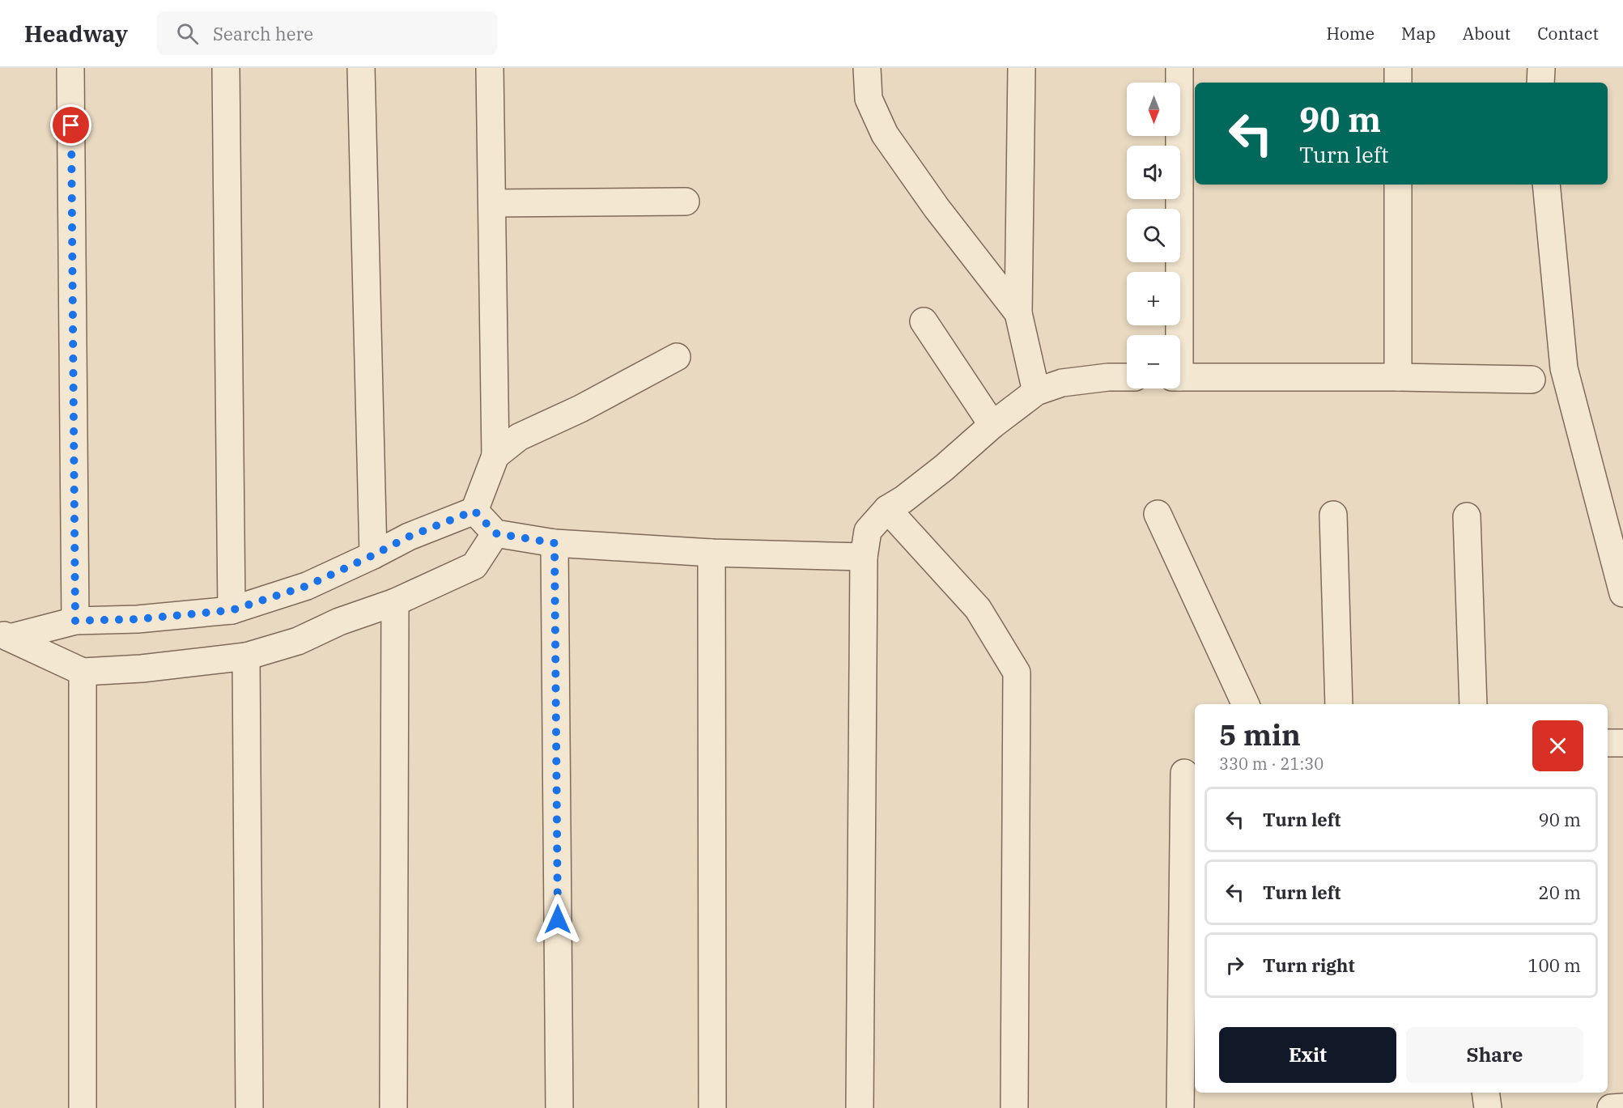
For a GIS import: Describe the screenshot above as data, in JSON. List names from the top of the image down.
{
  "north": "bottom",
  "page": {
    "header": "Headway",
    "search": "Search here",
    "nav": [
      "Home",
      "Map",
      "About",
      "Contact"
    ],
    "map_buttons": ["+", "−"],
    "turn": ["90 m", "Turn left"],
    "heading": ["5 min", "330 m · 21:30"],
    "list": [
      {
        "name": "Turn left",
        "value": "90 m"
      },
      {
        "name": "Turn left",
        "value": "20 m"
      },
      {
        "name": "Turn right",
        "value": "100 m"
      }
    ],
    "buttons": ["Exit", "Share"]
  }
}
